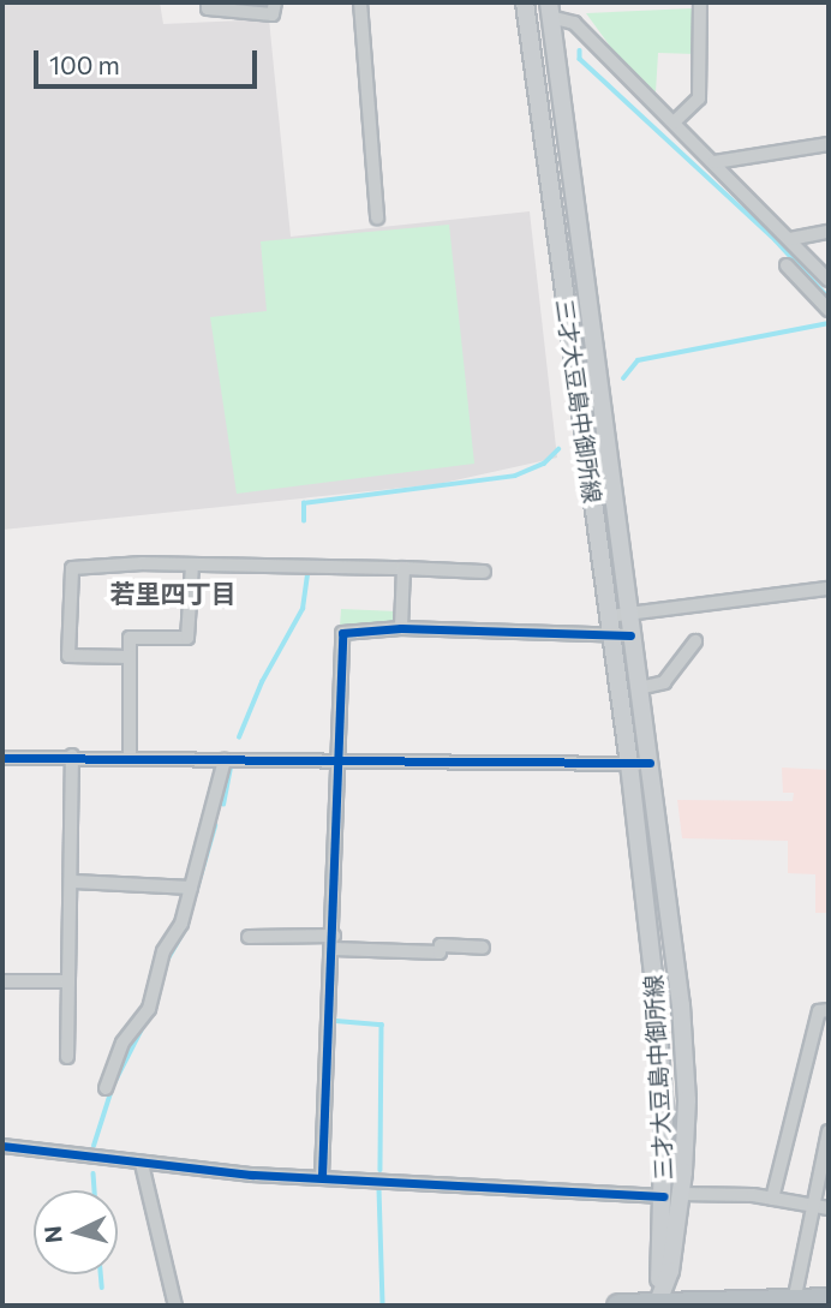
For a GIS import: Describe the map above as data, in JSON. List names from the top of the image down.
{
  "streets": {
    "main road": ["三才大豆島中御所線"]
  },
  "districts": ["若里四丁目"],
  "scale_bar": "100 m",
  "north": "left"
}
